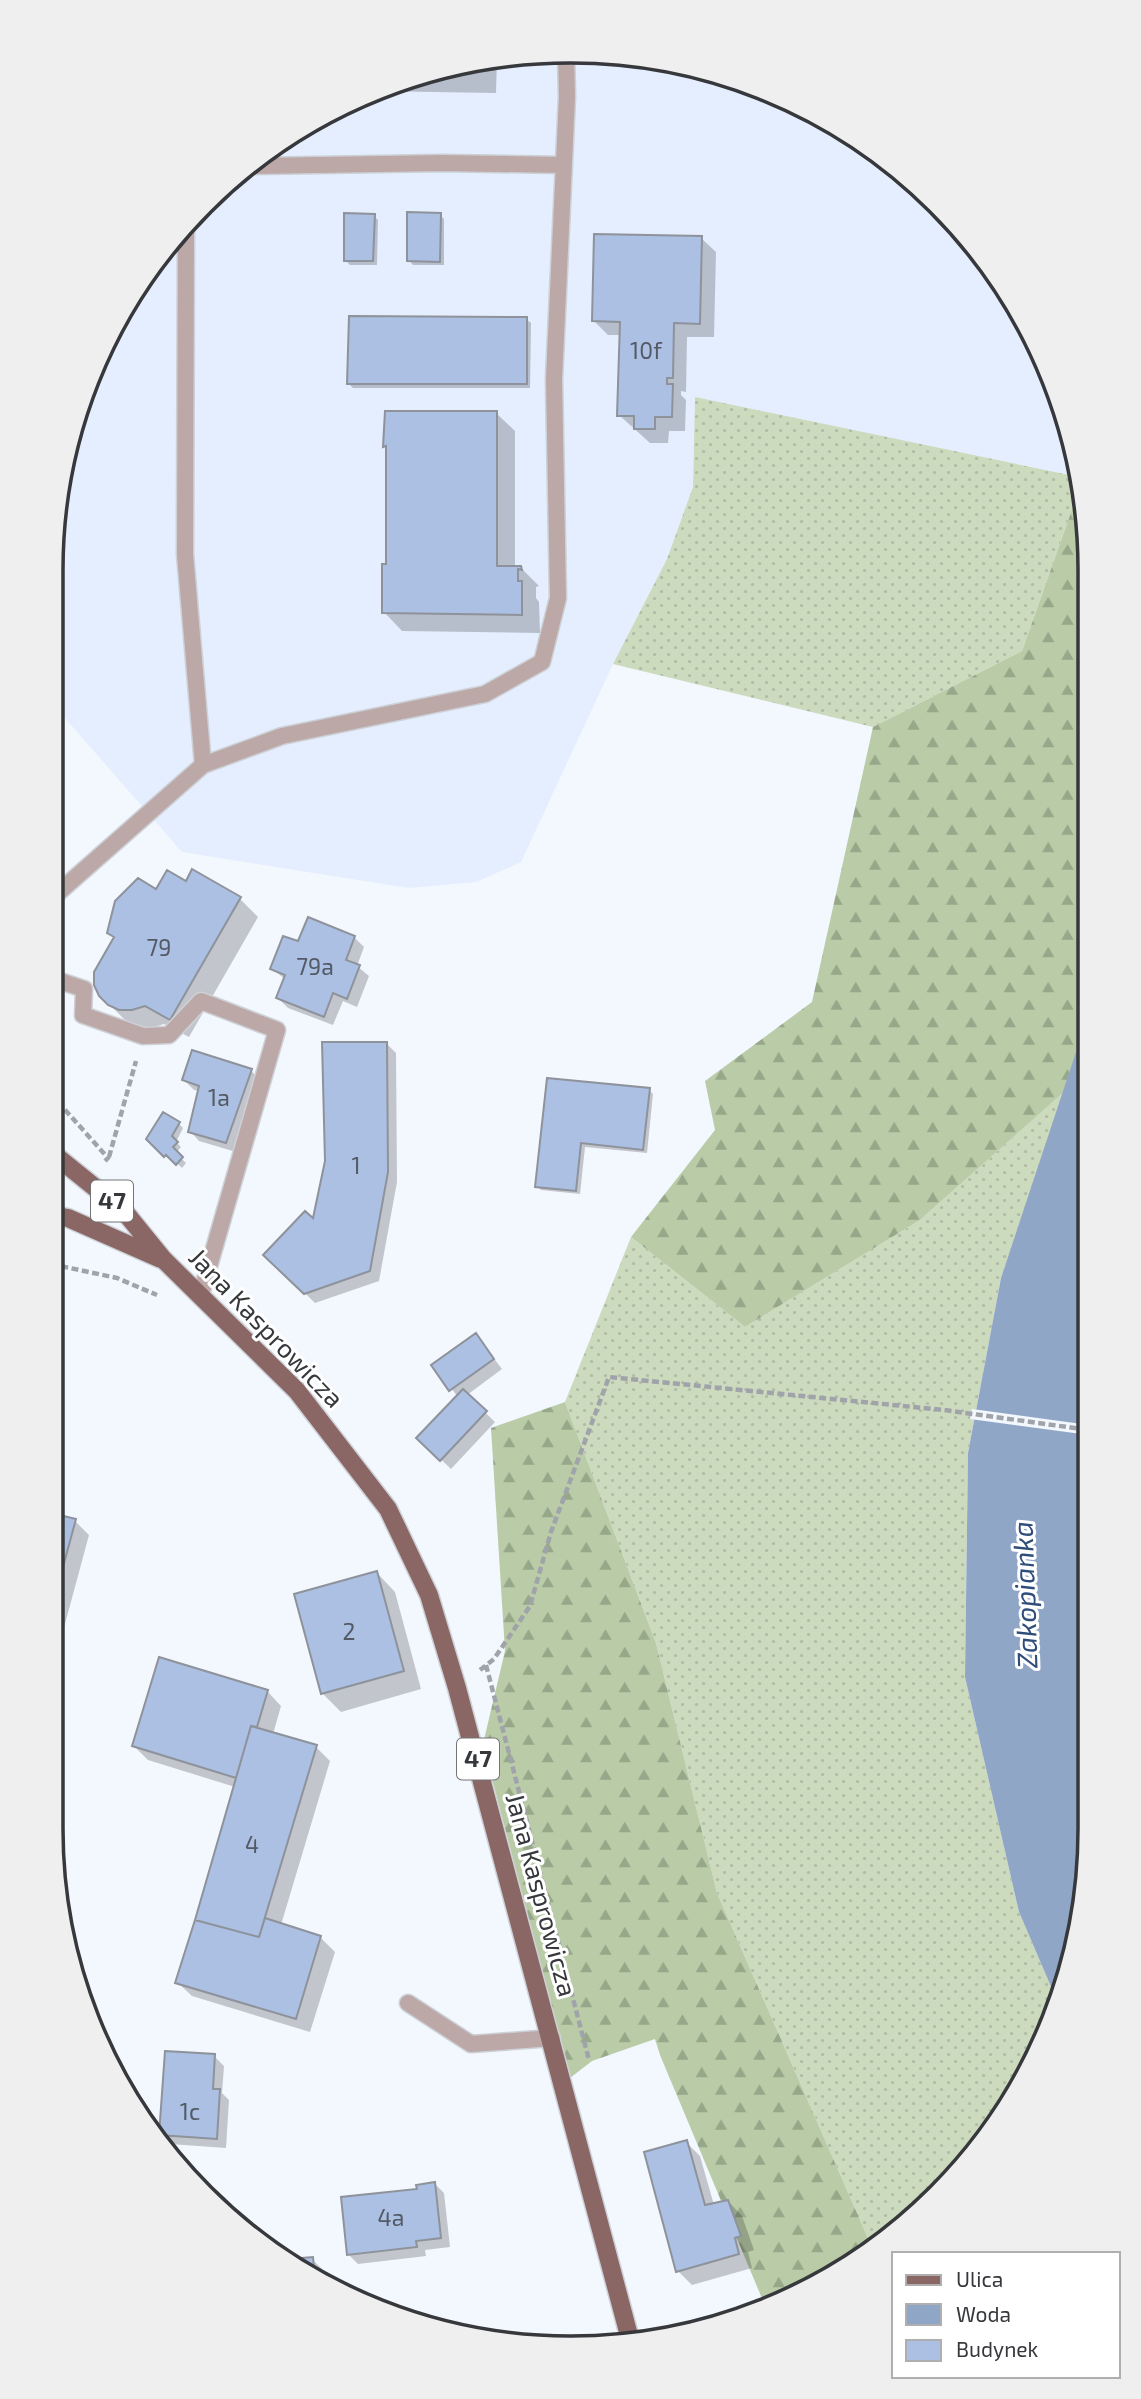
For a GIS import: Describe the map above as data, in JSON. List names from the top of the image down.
{
  "streets": {
    "main road": ["47", "Jana Kasprowicza"]
  },
  "water": ["Zakopianka"],
  "house_numbers": [
    "10f",
    "79",
    "79a",
    "1a",
    "1",
    "2",
    "4",
    "1c",
    "4a"
  ],
  "legend": ["Ulica", "Woda", "Budynek"]
}
